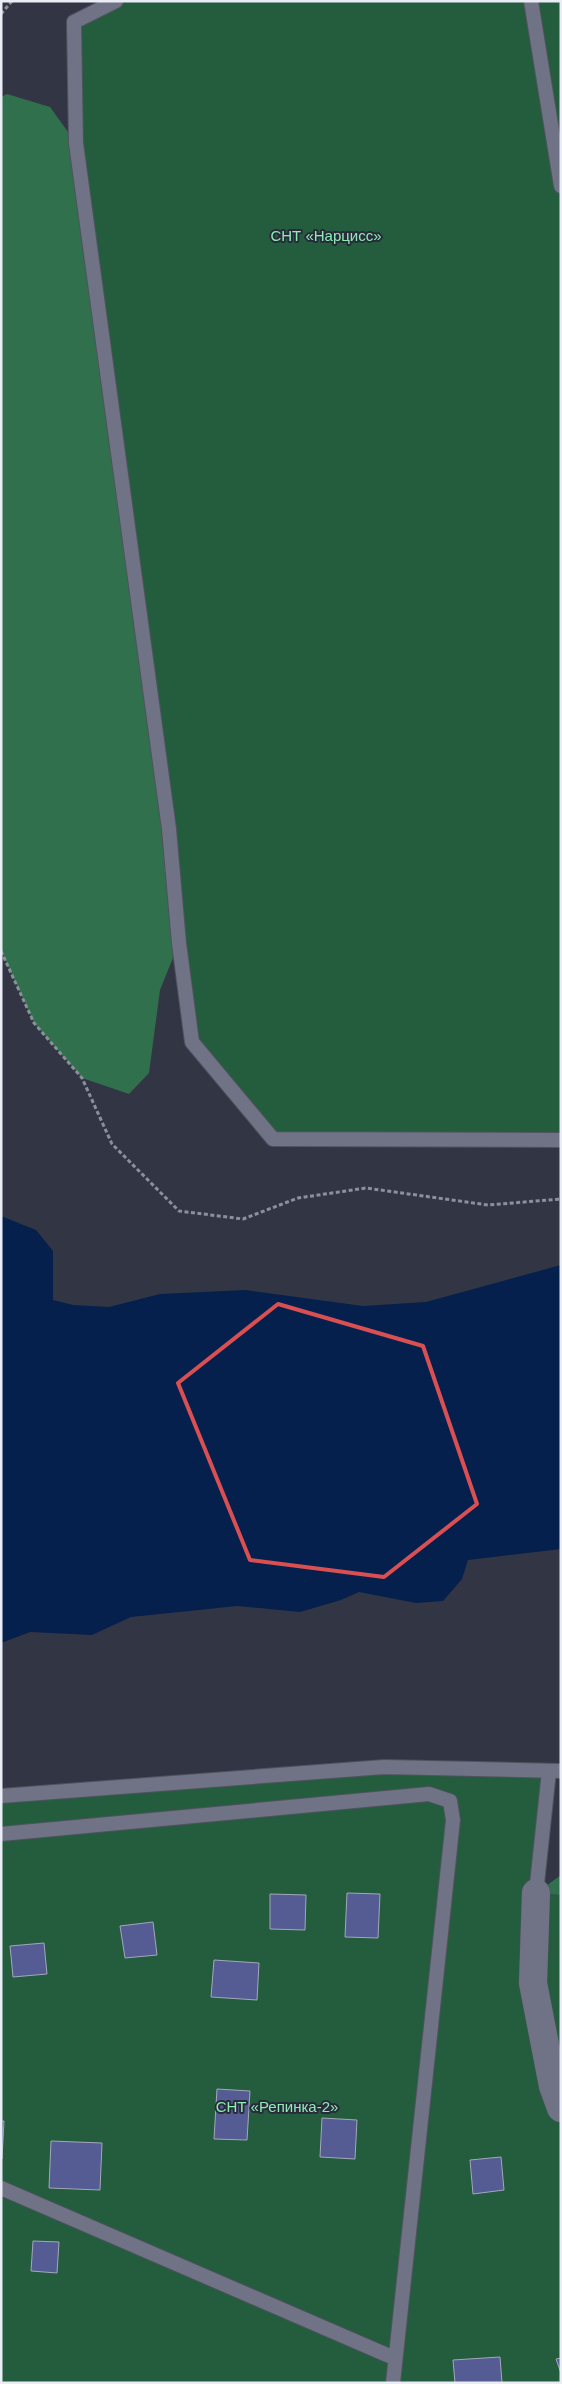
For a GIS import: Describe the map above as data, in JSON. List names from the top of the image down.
{
  "parks": ["СНТ «Нарцисс»", "СНТ «Репинка-2»"]
}
